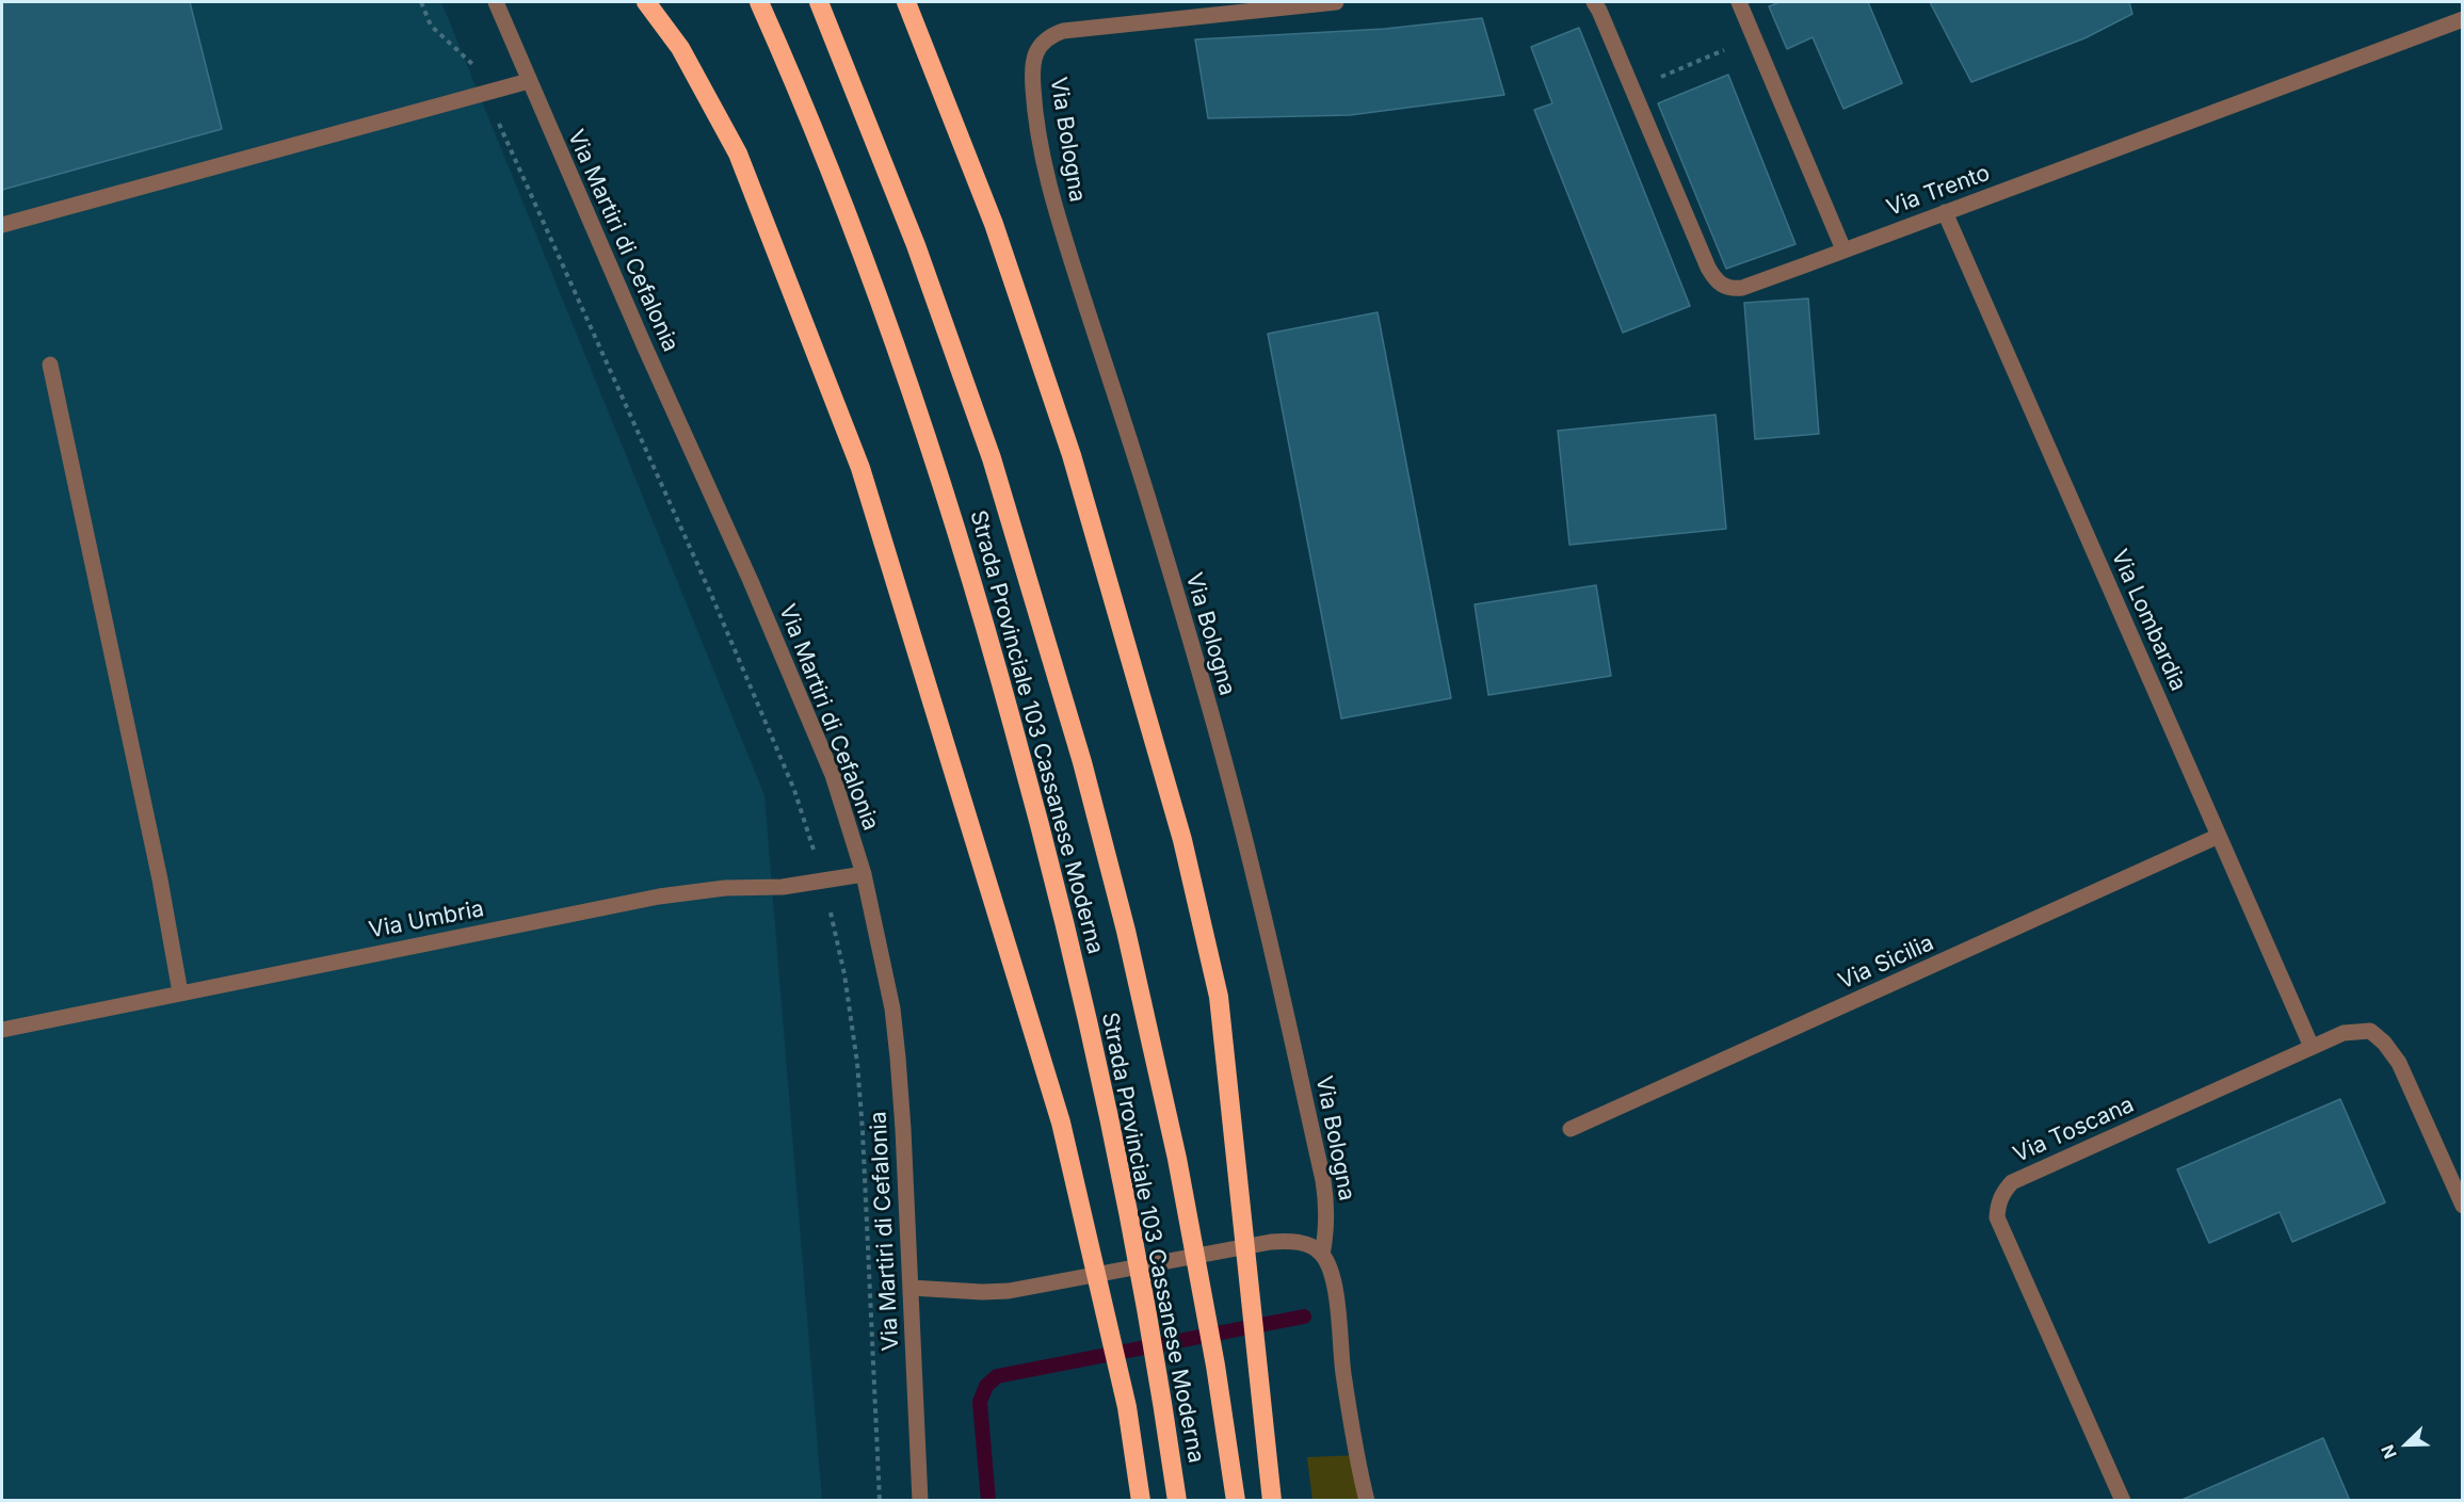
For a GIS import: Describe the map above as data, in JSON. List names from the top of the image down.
{
  "streets": {
    "highway": ["Strada Provinciale 103 Cassanese Moderna"],
    "street": [
      "Via Bologna",
      "Via Trento",
      "Via Martiri di Cefalonia",
      "Via Lombardia",
      "Via Umbria",
      "Via Sicilia",
      "Via Toscana"
    ]
  },
  "crossings": [
    ["Via Trento", "Via Lombardia"],
    ["Via Martiri di Cefalonia", "Via Umbria"],
    ["Via Lombardia", "Via Sicilia"],
    ["Via Lombardia", "Via Toscana"]
  ],
  "north": "bottom left"
}
